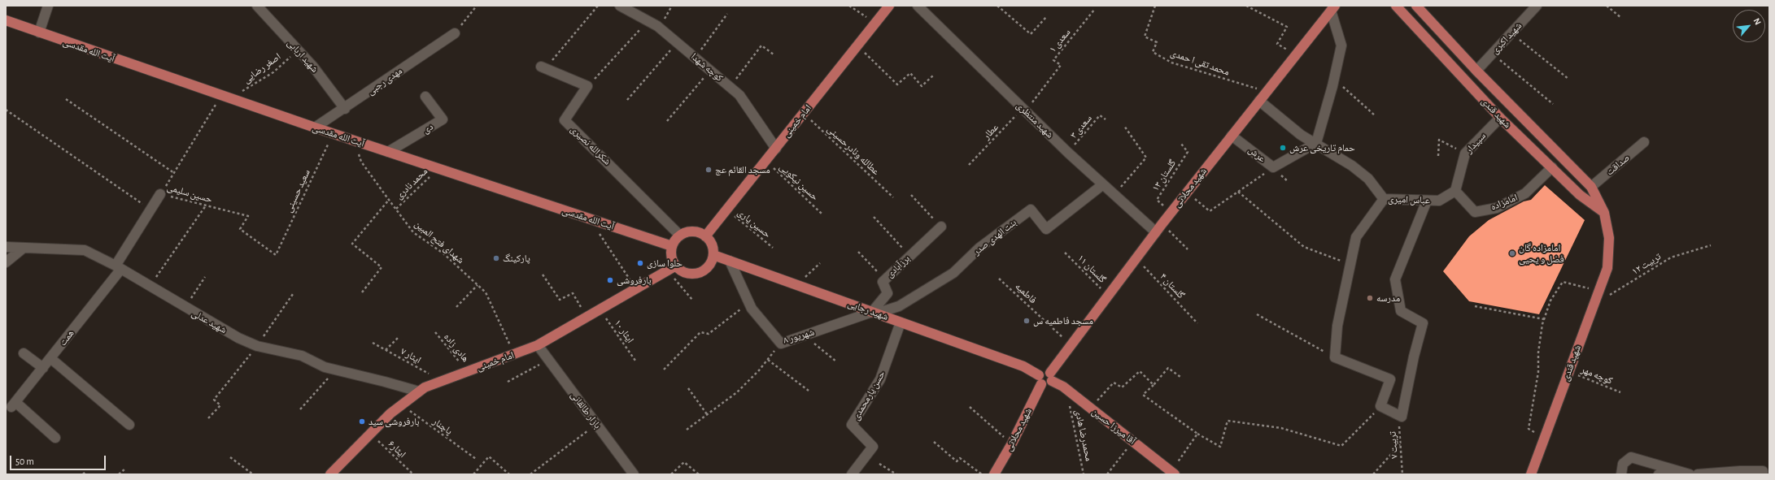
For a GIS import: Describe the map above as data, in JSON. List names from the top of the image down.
{
  "streets": {
    "main road": [
      "آیت الله مقدسی",
      "شهید قندی",
      "امام خمینی",
      "شهید محلاتی",
      "شهید رجایی",
      "آقا میرزا حسین"
    ],
    "street": [
      "شهید اکبری",
      "شهید اربابی",
      "کوچه شهدا",
      "مهدی رجبی",
      "شهید منتظری",
      "دی",
      "سپیدار",
      "شکرالله نصیری",
      "عرش",
      "صداقت",
      "عباس امیری",
      "امامزاده",
      "بنت الهدی صدر",
      "برزآبادی",
      "شهید عدلی",
      "۸ شهریور",
      "همت",
      "حسن یارمحمدی",
      "بازار طالقانی"
    ],
    "path": [
      "سعدی ۱",
      "محمد تقی ا حمدی",
      "اصغر رضایی",
      "سعدی ۳",
      "عطار",
      "عطالله ونادرحسینی",
      "گلستان ۱۳",
      "حسین نیکویی",
      "محمد نادری",
      "سعید حسینی",
      "حسین سلیمی",
      "حسین یاری",
      "شهدای فتح المبین",
      "تربیت ۱۲",
      "گلستان ۱۱",
      "گلستان ۴",
      "فاطمیه",
      "ایثار ۱۰",
      "هادی زاده",
      "ایثار ۷",
      "کوچه مهر",
      "پاچنار",
      "محمدرضا هادی",
      "تربیت ۷",
      "ایثار۶"
    ]
  },
  "crossings": [
    ["شهید اکبری", "شهید قندی"],
    ["سعدی ۱", "شهید منتظری"],
    ["سعدی ۱", "عطار"],
    ["آیت الله مقدسی", "مهدی رجبی"],
    ["آیت الله مقدسی", "امام خمینی"],
    ["آیت الله مقدسی", "دی"],
    ["آیت الله مقدسی", "شکرالله نصیری"],
    ["آیت الله مقدسی", "محمد نادری"],
    ["آیت الله مقدسی", "سعید حسینی"],
    ["آیت الله مقدسی", "حسین سلیمی"],
    ["آیت الله مقدسی", "شهدای فتح المبین"],
    ["آیت الله مقدسی", "شهید رجایی"],
    ["شهید اربابی", "اصغر رضایی"],
    ["شهید اربابی", "مهدی رجبی"],
    ["محمد تقی ا حمدی", "شهید محلاتی"],
    ["کوچه شهدا", "امام خمینی"],
    ["شهید قندی", "سپیدار"],
    ["شهید قندی", "صداقت"],
    ["شهید قندی", "امامزاده"],
    ["شهید قندی", "تربیت ۱۲"],
    ["شهید قندی", "کوچه مهر"],
    ["شهید منتظری", "سعدی ۳"],
    ["شهید منتظری", "عطار"],
    ["شهید منتظری", "شهید محلاتی"],
    ["شهید منتظری", "بنت الهدی صدر"],
    ["امام خمینی", "شکرالله نصیری"],
    ["امام خمینی", "عطالله ونادرحسینی"],
    ["امام خمینی", "حسین نیکویی"],
    ["امام خمینی", "حسین یاری"],
    ["امام خمینی", "شهدای فتح المبین"],
    ["امام خمینی", "شهید رجایی"],
    ["امام خمینی", "شهید عدلی"],
    ["امام خمینی", "ایثار ۱۰"],
    ["امام خمینی", "هادی زاده"],
    ["امام خمینی", "ایثار ۷"],
    ["امام خمینی", "بازار طالقانی"],
    ["امام خمینی", "پاچنار"],
    ["امام خمینی", "ایثار۶"],
    ["سپیدار", "عباس امیری"],
    ["سپیدار", "امامزاده"],
    ["شکرالله نصیری", "شهید رجایی"],
    ["عرش", "شهید محلاتی"],
    ["عرش", "عباس امیری"],
    ["گلستان ۱۳", "شهید محلاتی"],
    ["محمد نادری", "شهدای فتح المبین"],
    ["شهید محلاتی", "عباس امیری"],
    ["شهید محلاتی", "گلستان ۱۱"],
    ["شهید محلاتی", "گلستان ۴"],
    ["شهید محلاتی", "فاطمیه"],
    ["شهید محلاتی", "شهید رجایی"],
    ["شهید محلاتی", "آقا میرزا حسین"],
    ["سعید حسینی", "حسین سلیمی"],
    ["حسین سلیمی", "همت"],
    ["عباس امیری", "امامزاده"],
    ["بنت الهدی صدر", "برزآبادی"],
    ["بنت الهدی صدر", "شهید رجایی"],
    ["بنت الهدی صدر", "۸ شهریور"],
    ["برزآبادی", "شهید رجایی"],
    ["برزآبادی", "۸ شهریور"],
    ["شهید رجایی", "۸ شهریور"],
    ["شهید رجایی", "حسن یارمحمدی"],
    ["شهید عدلی", "همت"]
  ],
  "places": [
    "حمام تاریخی عرش",
    "مسجد القائم عج",
    "امامزاده گان فضل و یحیی",
    "پارکینگ",
    "حلوا سازی",
    "بارفروشی",
    "مدرسه",
    "مسجد فاطمیه س",
    "بارفروشی سید"
  ],
  "scale_bar": "50 m",
  "north": "top right"
}
